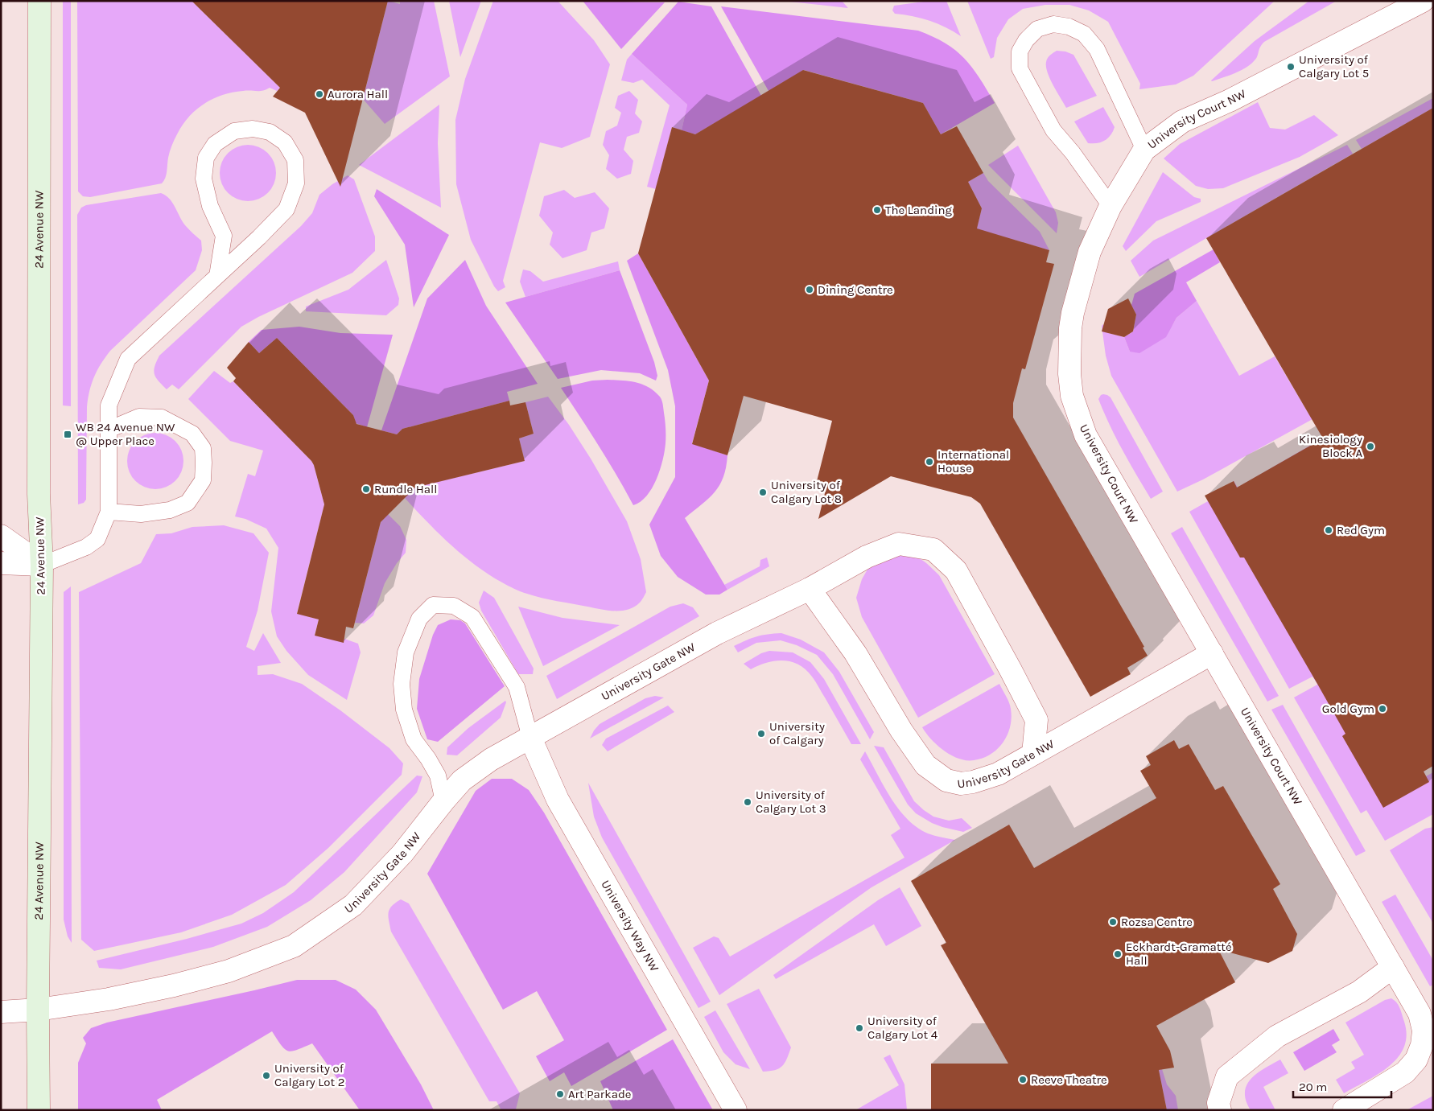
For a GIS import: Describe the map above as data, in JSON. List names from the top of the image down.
{
  "streets": {
    "street": [
      "University Court NW",
      "24 Avenue NW",
      "University Gate NW",
      "University Way NW"
    ]
  },
  "crossings": [
    ["University Court NW", "University Gate NW"],
    ["24 Avenue NW", "University Gate NW"],
    ["University Gate NW", "University Way NW"]
  ],
  "places": {
    "other": [
      "University of Calgary Lot 5",
      "Aurora Hall",
      "The Landing",
      "Dining Centre",
      "Kinesiology Block A",
      "International House",
      "Rundle Hall",
      "University of Calgary Lot 8",
      "Red Gym",
      "Gold Gym",
      "University of Calgary",
      "University of Calgary Lot 3",
      "Rozsa Centre",
      "Eckhardt-Gramatté Hall",
      "University of Calgary Lot 4",
      "University of Calgary Lot 2",
      "Reeve Theatre",
      "Art Parkade"
    ],
    "transit": ["WB 24 Avenue NW @ Upper Place"]
  },
  "scale_bar": "20 m"
}
